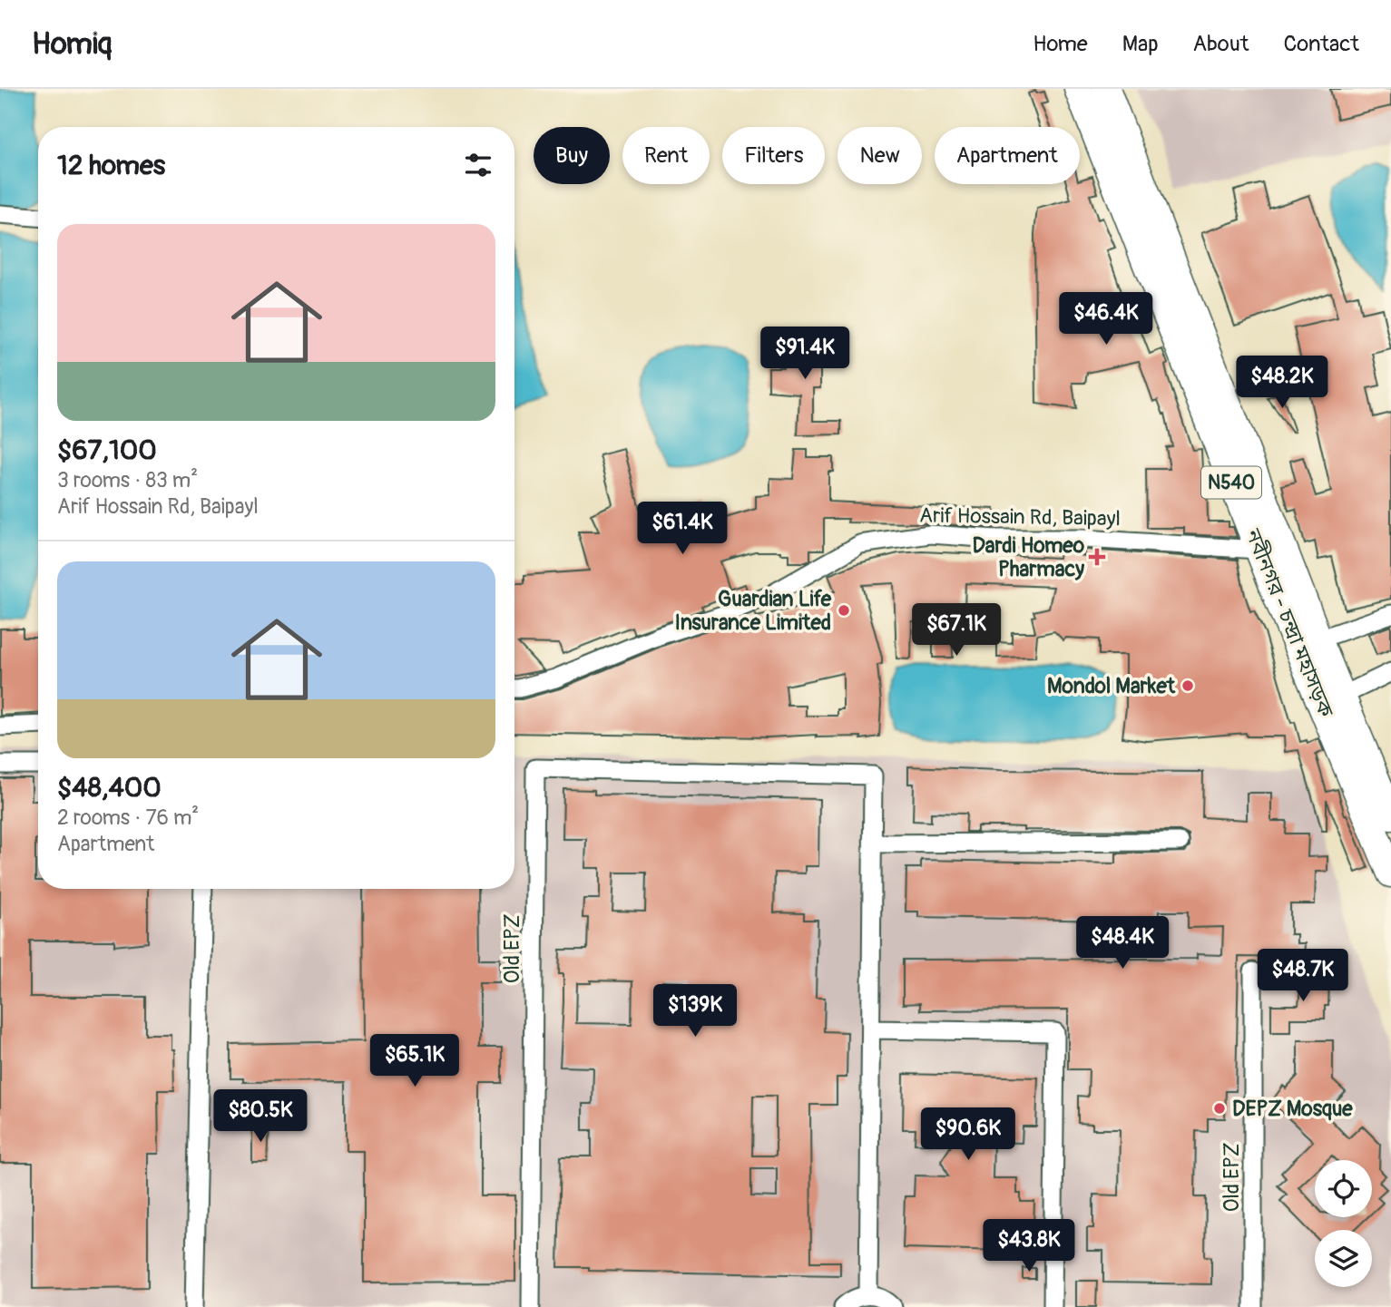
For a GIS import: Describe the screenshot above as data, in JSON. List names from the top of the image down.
{
  "streets": {
    "highway": ["N540", "নবীনগর - চন্দ্রা মহাসড়ক"],
    "street": ["Arif Hossain Rd, Baipayl", "Old EPZ"]
  },
  "crossings": [
    ["Arif Hossain Rd, Baipayl", "নবীনগর - চন্দ্রা মহাসড়ক"]
  ],
  "places": {
    "health": ["Dardi Homeo Pharmacy"],
    "other": ["Guardian Life Insurance Limited", "Mondol Market", "DEPZ Mosque"]
  },
  "page": {
    "header": "Homiq",
    "nav": [
      "Home",
      "Map",
      "About",
      "Contact"
    ],
    "chip": [
      "Buy",
      "Rent",
      "Filters",
      "New",
      "Apartment"
    ],
    "heading": "12 homes",
    "list": [
      {
        "name": "$67,100",
        "note": "3 rooms · 83 m² · Arif Hossain Rd, Baipayl"
      },
      {
        "name": "$48,400",
        "note": "2 rooms · 76 m² · Apartment"
      }
    ],
    "price": [
      "$46.4K",
      "$91.4K",
      "$48.2K",
      "$61.4K",
      "$67.1K",
      "$48.4K",
      "$48.7K",
      "$139K",
      "$65.1K",
      "$80.5K",
      "$90.6K",
      "$43.8K"
    ]
  }
}
